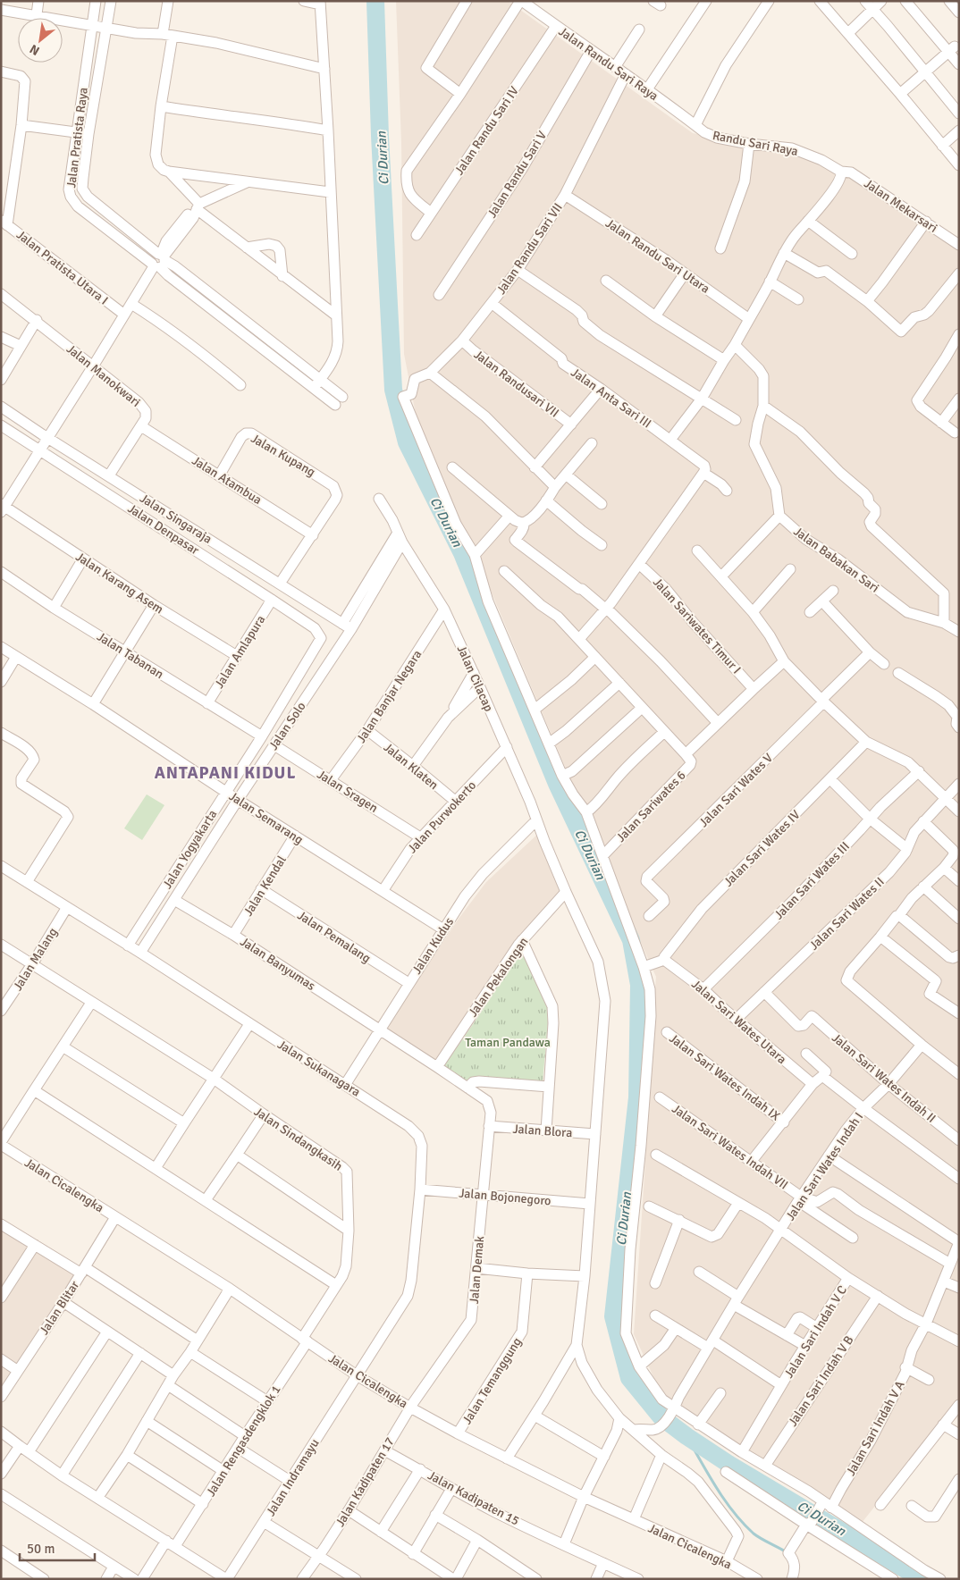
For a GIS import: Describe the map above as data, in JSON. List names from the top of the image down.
{
  "streets": {
    "street": [
      "Jalan Randu Sari Raya",
      "Jalan Randu Sari IV",
      "Jalan Pratista Raya",
      "Randu Sari Raya",
      "Jalan Randu Sari V",
      "Jalan Mekarsari",
      "Jalan Randu Sari VII",
      "Jalan Randu Sari Utara",
      "Jalan Pratista Utara I",
      "Jalan Manokwari",
      "Jalan Randusari VII",
      "Jalan Anta Sari III",
      "Jalan Kupang",
      "Jalan Atambua",
      "Jalan Singaraja",
      "Jalan Denpasar",
      "Jalan Babakan Sari",
      "Jalan Karang Asem",
      "Jalan Sariwates Timur I",
      "Jalan Amlapura",
      "Jalan Tabanan",
      "Jalan Cilacap",
      "Jalan Banjar Negara",
      "Jalan Solo",
      "Jalan Klaten",
      "Jalan Sari Wates V",
      "Jalan Sragen",
      "Jalan Sariwates 6",
      "Jalan Purwokerto",
      "Jalan Semarang",
      "Jalan Sari Wates IV",
      "Jalan Yogyakarta",
      "Jalan Sari Wates III",
      "Jalan Kendal",
      "Jalan Sari Wates II",
      "Jalan Pemalang",
      "Jalan Kudus",
      "Jalan Malang",
      "Jalan Banyumas",
      "Jalan Pekalongan",
      "Jalan Sari Wates Utara",
      "Jalan Sukanagara",
      "Jalan Sari Wates Indah IX",
      "Jalan Sari Wates Indah II",
      "Jalan Blora",
      "Jalan Sindangkasih",
      "Jalan Sari Wates Indah VII",
      "Jalan Sari Wates Indah I",
      "Jalan Cicalengka",
      "Jalan Bojonegoro",
      "Jalan Demak",
      "Jalan Blitar",
      "Jalan Sari Indah V C",
      "Jalan Temanggung",
      "Jalan Sari Indah V B",
      "Jalan Sari Indah V A",
      "Jalan Rengasdengklok 1",
      "Jalan Indramayu",
      "Jalan Kadipaten 17",
      "Jalan Kadipaten 15"
    ]
  },
  "crossings": [
    ["Jalan Randu Sari Raya", "Jalan Randu Sari IV"],
    ["Jalan Randu Sari Raya", "Randu Sari Raya"],
    ["Jalan Randu Sari Raya", "Jalan Randu Sari V"],
    ["Jalan Randu Sari Raya", "Jalan Randu Sari VII"],
    ["Randu Sari Raya", "Jalan Mekarsari"],
    ["Jalan Randu Sari VII", "Jalan Randu Sari Utara"],
    ["Jalan Randu Sari VII", "Jalan Randusari VII"],
    ["Jalan Randu Sari VII", "Jalan Anta Sari III"],
    ["Jalan Manokwari", "Jalan Atambua"],
    ["Jalan Manokwari", "Jalan Singaraja"],
    ["Jalan Kupang", "Jalan Atambua"],
    ["Jalan Singaraja", "Jalan Denpasar"],
    ["Jalan Singaraja", "Jalan Solo"],
    ["Jalan Denpasar", "Jalan Amlapura"],
    ["Jalan Denpasar", "Jalan Yogyakarta"],
    ["Jalan Karang Asem", "Jalan Amlapura"],
    ["Jalan Amlapura", "Jalan Tabanan"],
    ["Jalan Tabanan", "Jalan Yogyakarta"],
    ["Jalan Cilacap", "Jalan Banjar Negara"],
    ["Jalan Cilacap", "Jalan Solo"],
    ["Jalan Cilacap", "Jalan Purwokerto"],
    ["Jalan Cilacap", "Jalan Kudus"],
    ["Jalan Cilacap", "Jalan Pekalongan"],
    ["Jalan Cilacap", "Jalan Blora"],
    ["Jalan Cilacap", "Jalan Bojonegoro"],
    ["Jalan Banjar Negara", "Jalan Klaten"],
    ["Jalan Banjar Negara", "Jalan Sragen"],
    ["Jalan Solo", "Jalan Sragen"],
    ["Jalan Solo", "Jalan Semarang"],
    ["Jalan Solo", "Jalan Yogyakarta"],
    ["Jalan Solo", "Jalan Banyumas"],
    ["Jalan Solo", "Jalan Sukanagara"],
    ["Jalan Klaten", "Jalan Purwokerto"],
    ["Jalan Sragen", "Jalan Purwokerto"],
    ["Jalan Purwokerto", "Jalan Semarang"],
    ["Jalan Semarang", "Jalan Yogyakarta"],
    ["Jalan Semarang", "Jalan Kendal"],
    ["Jalan Semarang", "Jalan Kudus"],
    ["Jalan Sari Wates IV", "Jalan Sari Wates Utara"],
    ["Jalan Yogyakarta", "Jalan Sukanagara"],
    ["Jalan Sari Wates III", "Jalan Sari Wates Utara"],
    ["Jalan Kendal", "Jalan Pemalang"],
    ["Jalan Kendal", "Jalan Banyumas"],
    ["Jalan Sari Wates II", "Jalan Sari Wates Utara"],
    ["Jalan Sari Wates II", "Jalan Sari Wates Indah II"],
    ["Jalan Pemalang", "Jalan Kudus"],
    ["Jalan Kudus", "Jalan Banyumas"],
    ["Jalan Kudus", "Jalan Sukanagara"],
    ["Jalan Malang", "Jalan Sukanagara"],
    ["Jalan Malang", "Jalan Sindangkasih"],
    ["Jalan Sukanagara", "Jalan Cicalengka"],
    ["Jalan Sukanagara", "Jalan Bojonegoro"],
    ["Jalan Sukanagara", "Jalan Indramayu"],
    ["Jalan Sari Wates Indah II", "Jalan Sari Wates Indah I"],
    ["Jalan Blora", "Jalan Demak"],
    ["Jalan Sindangkasih", "Jalan Cicalengka"],
    ["Jalan Sindangkasih", "Jalan Rengasdengklok 1"],
    ["Jalan Sari Wates Indah VII", "Jalan Sari Wates Indah I"],
    ["Jalan Cicalengka", "Jalan Demak"],
    ["Jalan Cicalengka", "Jalan Blitar"],
    ["Jalan Cicalengka", "Jalan Temanggung"],
    ["Jalan Cicalengka", "Jalan Rengasdengklok 1"],
    ["Jalan Cicalengka", "Jalan Indramayu"],
    ["Jalan Cicalengka", "Jalan Kadipaten 17"],
    ["Jalan Bojonegoro", "Jalan Demak"],
    ["Jalan Demak", "Jalan Kadipaten 17"],
    ["Jalan Kadipaten 17", "Jalan Kadipaten 15"]
  ],
  "districts": ["ANTAPANI KIDUL"],
  "water": ["Ci Durian"],
  "parks": ["Taman Pandawa"],
  "scale_bar": "50 m",
  "north": "bottom left"
}
